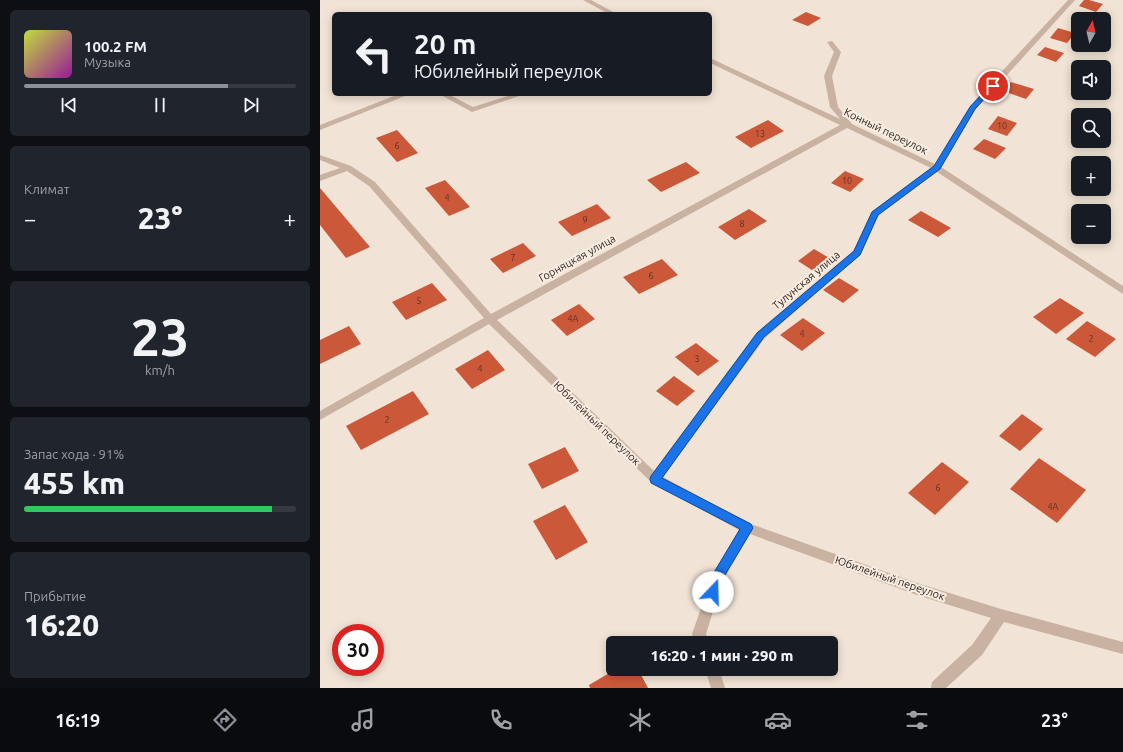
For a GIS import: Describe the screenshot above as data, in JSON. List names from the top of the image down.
{
  "streets": {
    "street": [
      "Конный переулок",
      "Горняцкая улица",
      "Тулунская улица",
      "Юбилейный переулок"
    ]
  },
  "crossings": [
    ["Конный переулок", "Горняцкая улица"],
    ["Конный переулок", "Тулунская улица"],
    ["Горняцкая улица", "Юбилейный переулок"],
    ["Тулунская улица", "Юбилейный переулок"]
  ],
  "house_numbers": [
    "10",
    "13",
    "6",
    "10",
    "4",
    "9",
    "8",
    "7",
    "6",
    "5",
    "4А",
    "4",
    "2",
    "3",
    "4",
    "2",
    "6",
    "4А"
  ],
  "north": "top",
  "page": {
    "map_buttons": ["+", "−"],
    "turn": ["20 m", "Юбилейный переулок"],
    "song": ["100.2 FM", "Музыка"],
    "tile": [
      "Климат",
      ["23", "km/h"],
      ["Запас хода · 91%", "455 km"],
      ["Прибытие", "16:20"]
    ],
    "heat": ["−", "23°", "+"],
    "limit": "30",
    "trip": "16:20 · 1 мин · 290 m",
    "tabs": ["16:19", "23°"]
  }
}
